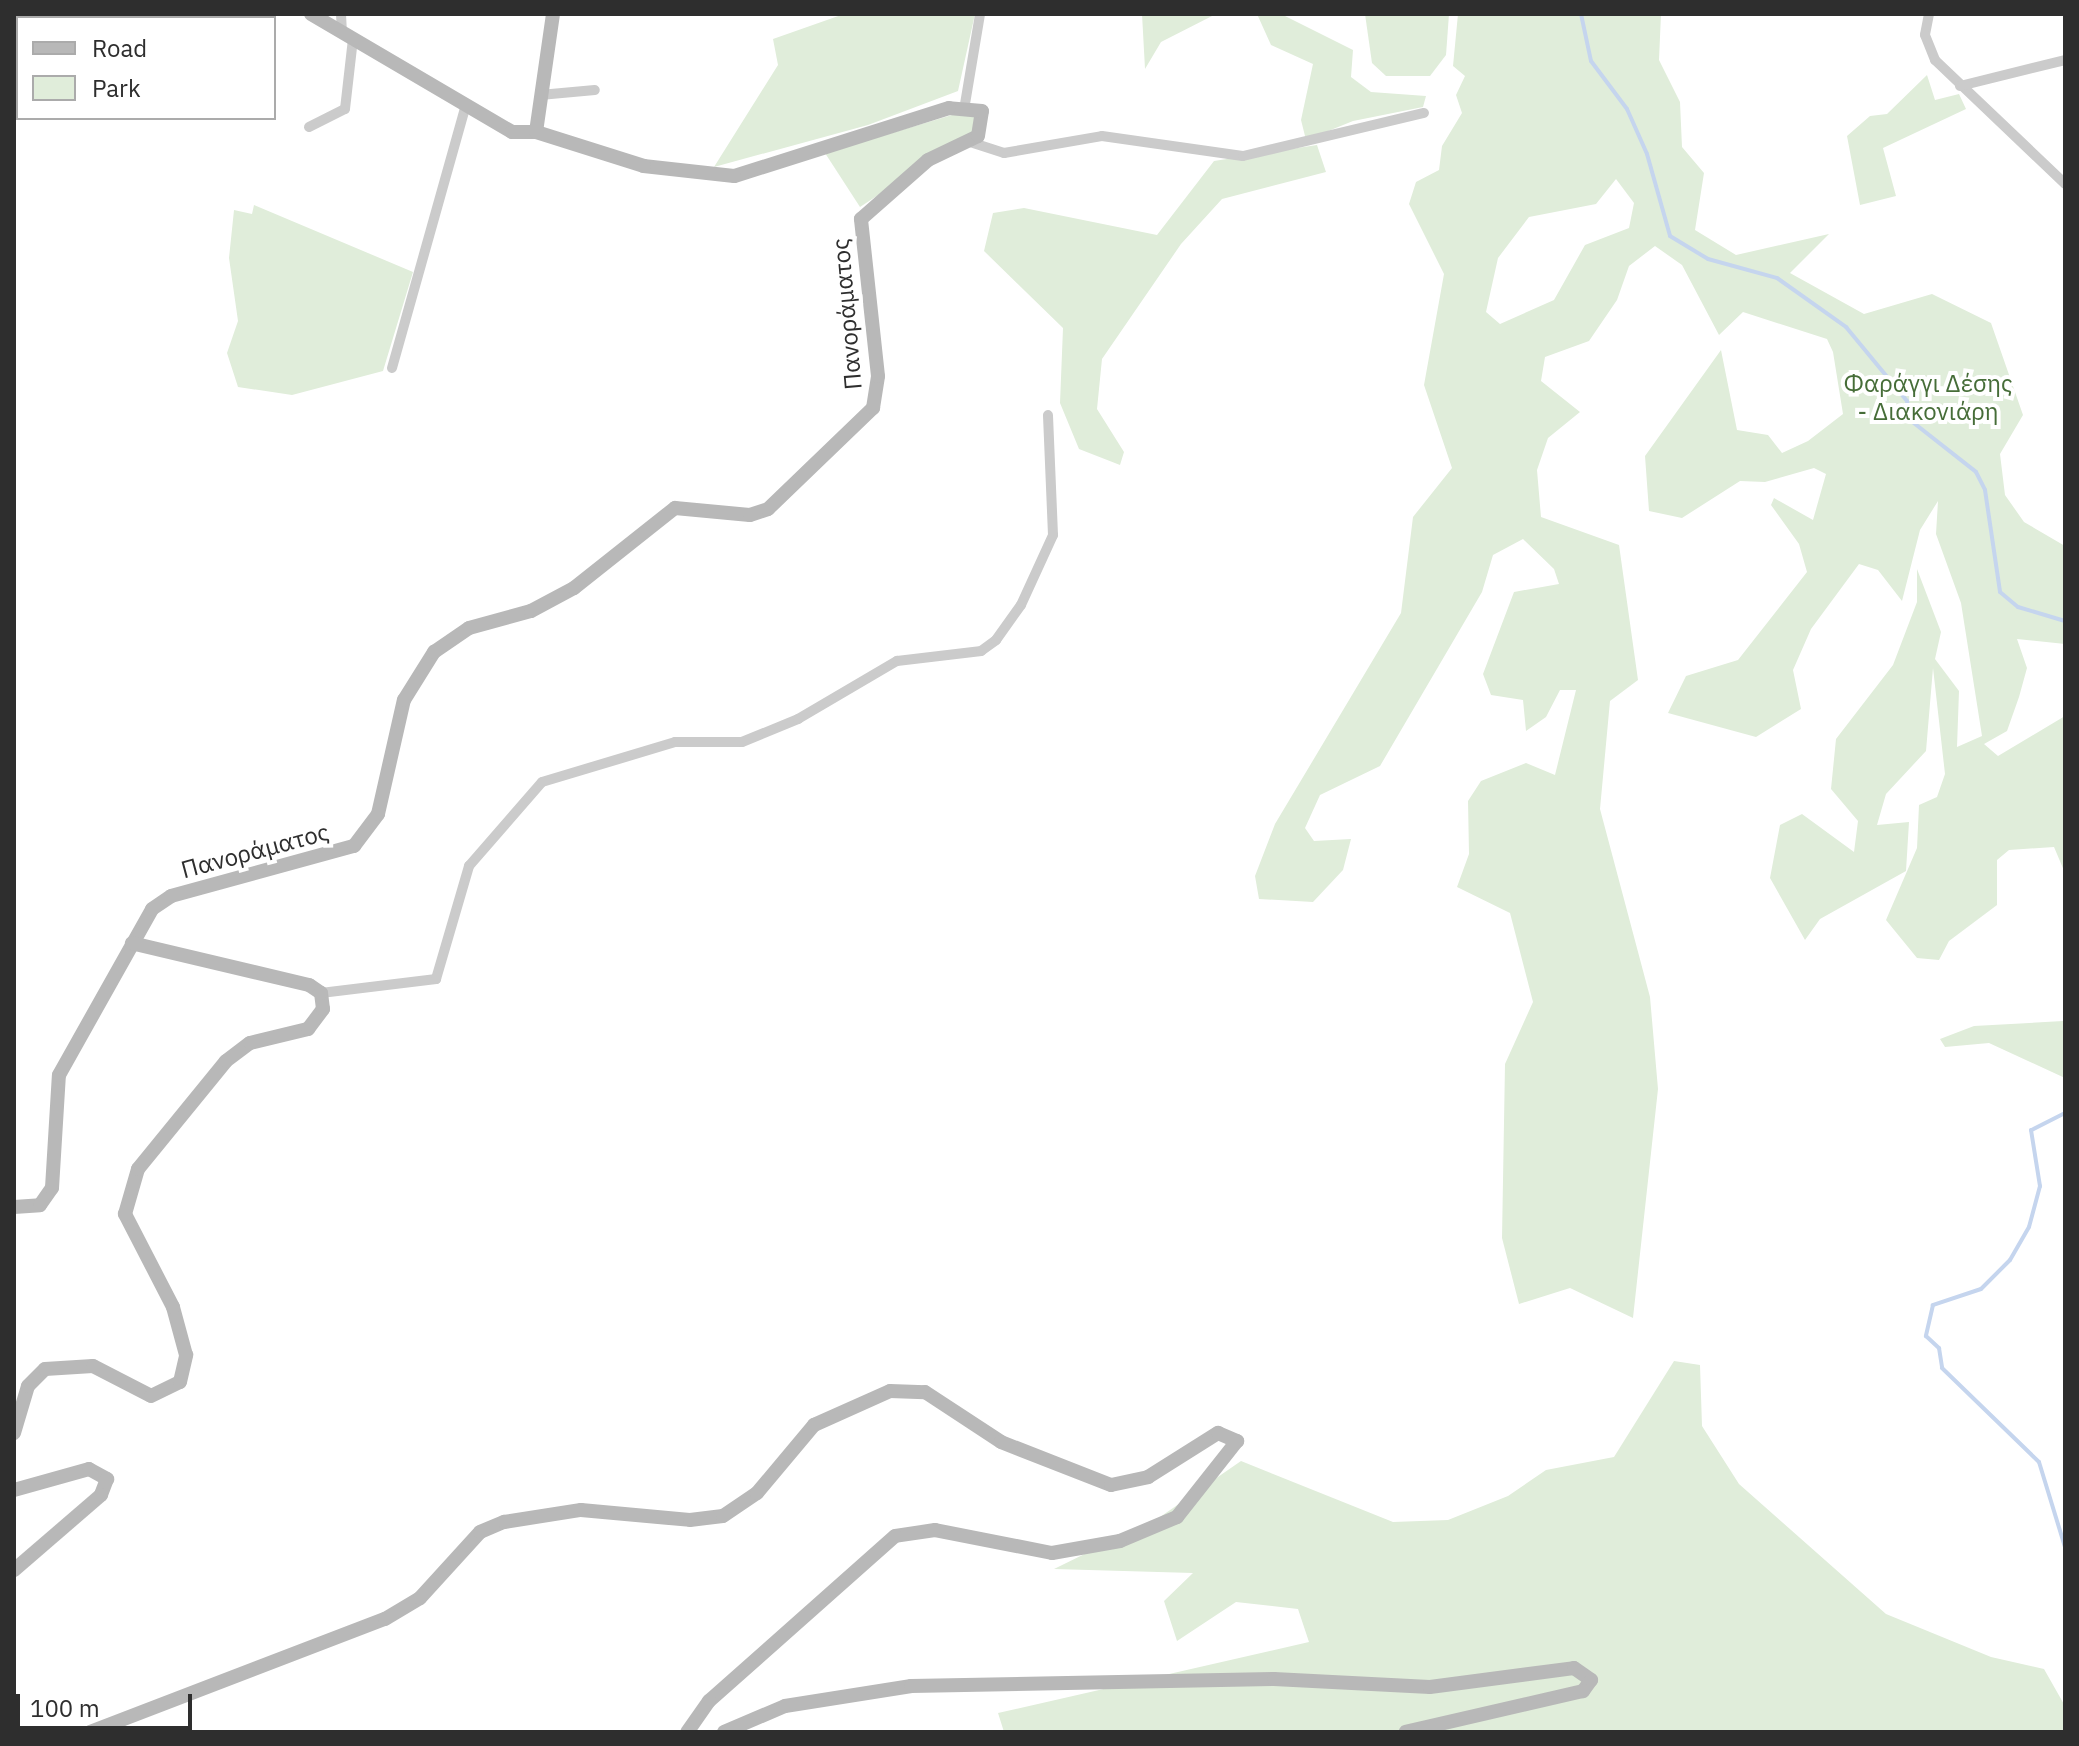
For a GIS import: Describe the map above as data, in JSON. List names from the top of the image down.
{
  "streets": {
    "street": ["Πανοράματος"]
  },
  "parks": ["Φαράγγι Δέσης - Διακονιάρη"],
  "legend": ["Road", "Park"],
  "scale_bar": "100 m"
}
